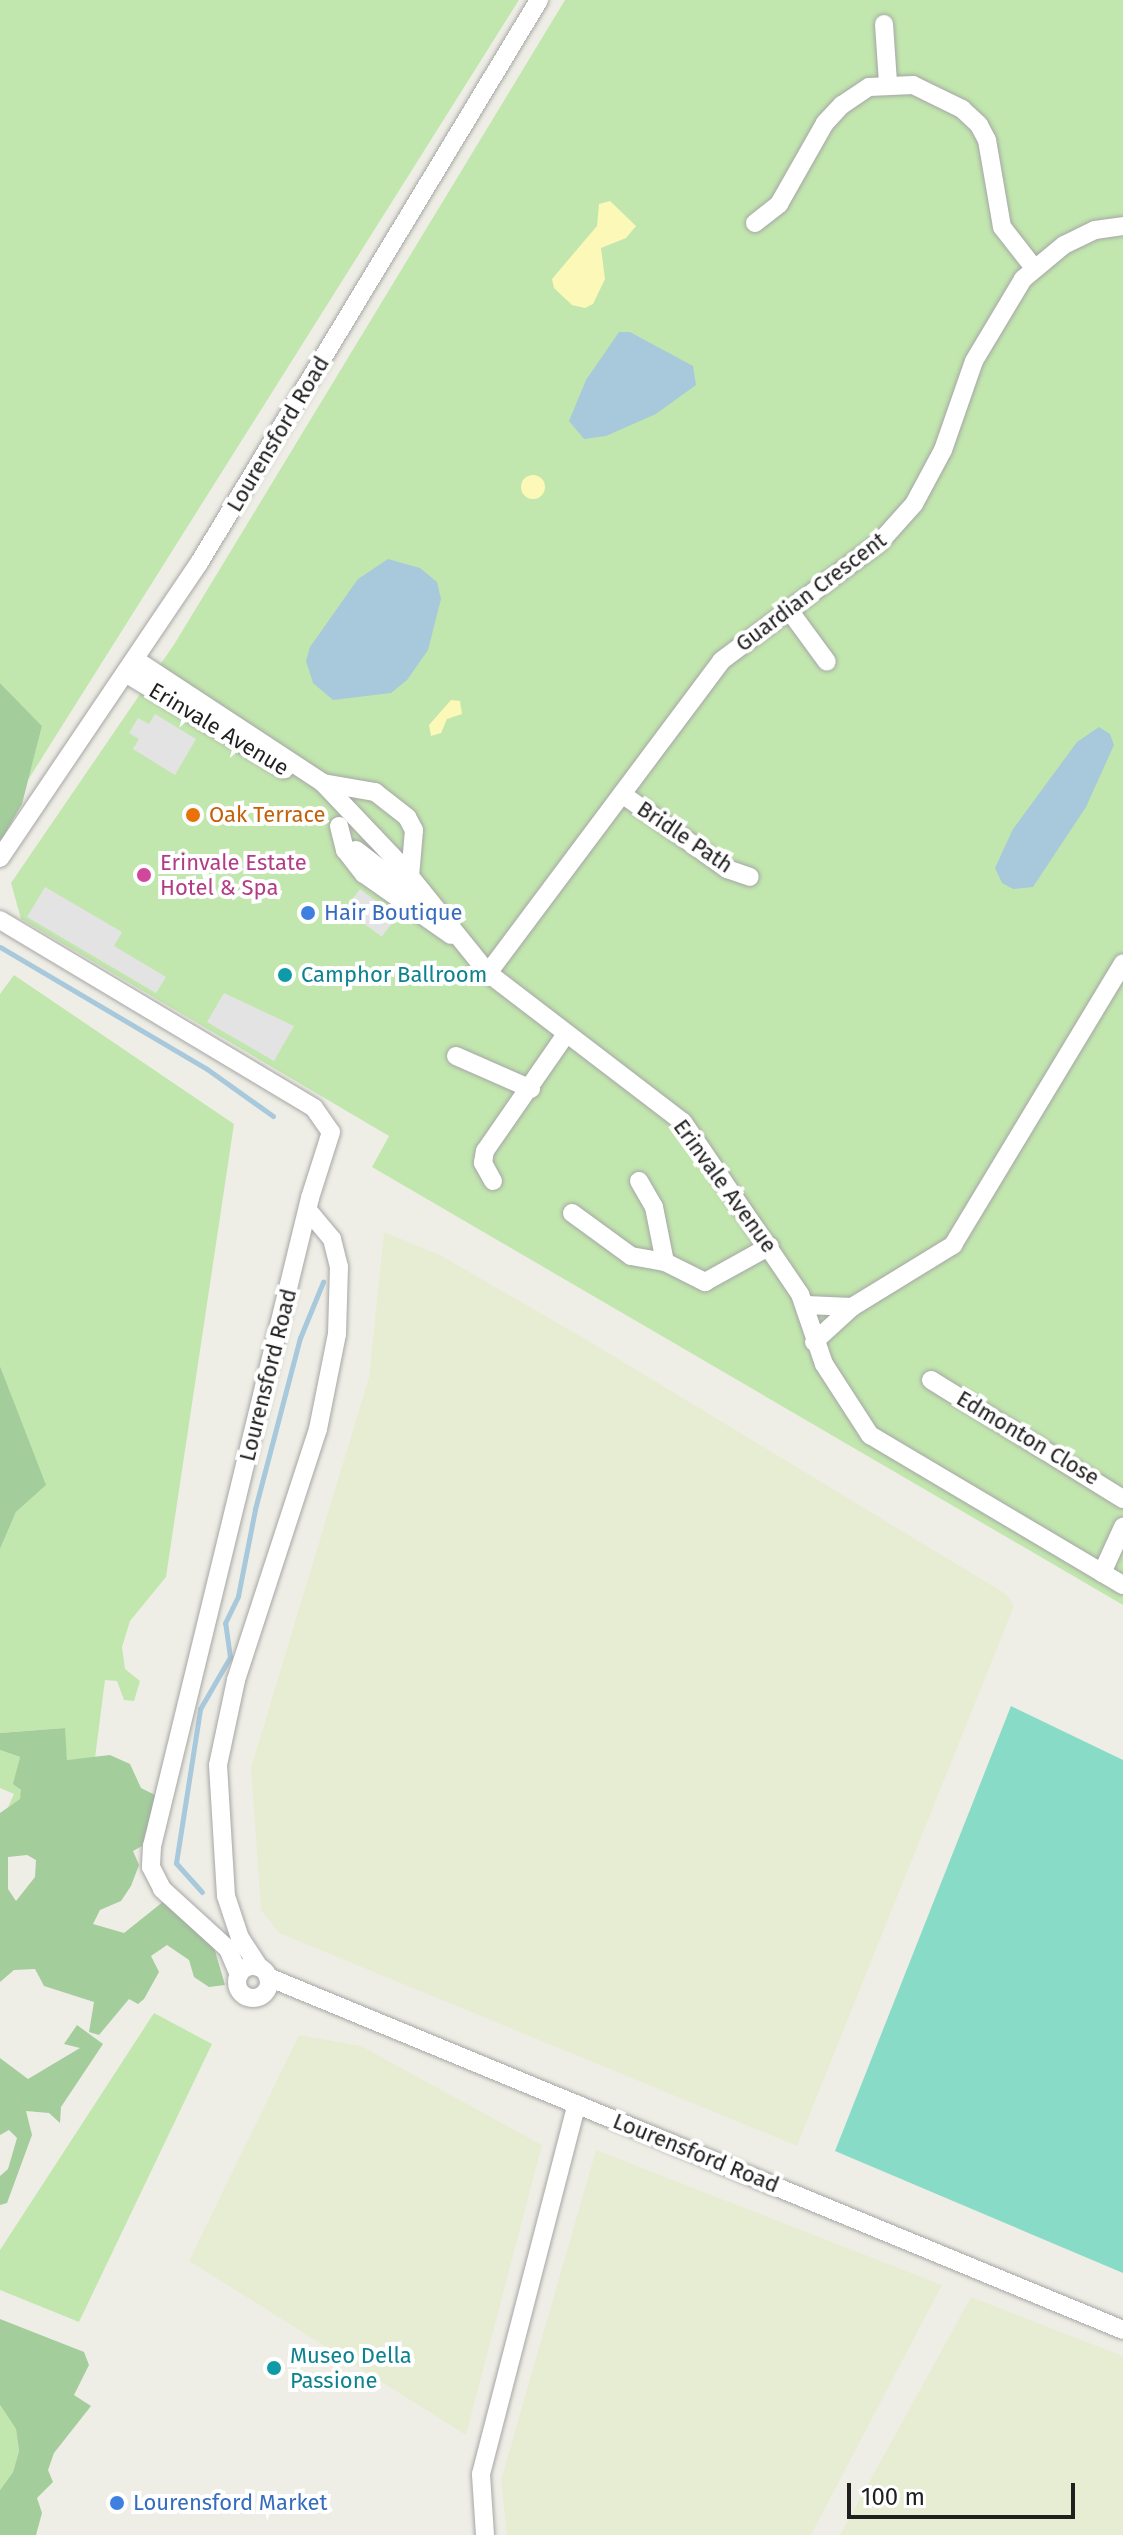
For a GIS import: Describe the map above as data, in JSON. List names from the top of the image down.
{
  "streets": {
    "street": [
      "Lourensford Road",
      "Guardian Crescent",
      "Erinvale Avenue",
      "Bridle Path",
      "Edmonton Close"
    ]
  },
  "crossings": [
    ["Lourensford Road", "Erinvale Avenue"],
    ["Guardian Crescent", "Erinvale Avenue"],
    ["Guardian Crescent", "Bridle Path"]
  ],
  "places": [
    "Oak Terrace",
    "Erinvale Estate Hotel & Spa",
    "Hair Boutique",
    "Camphor Ballroom",
    "Museo Della Passione",
    "Lourensford Market"
  ],
  "scale_bar": "100 m"
}
